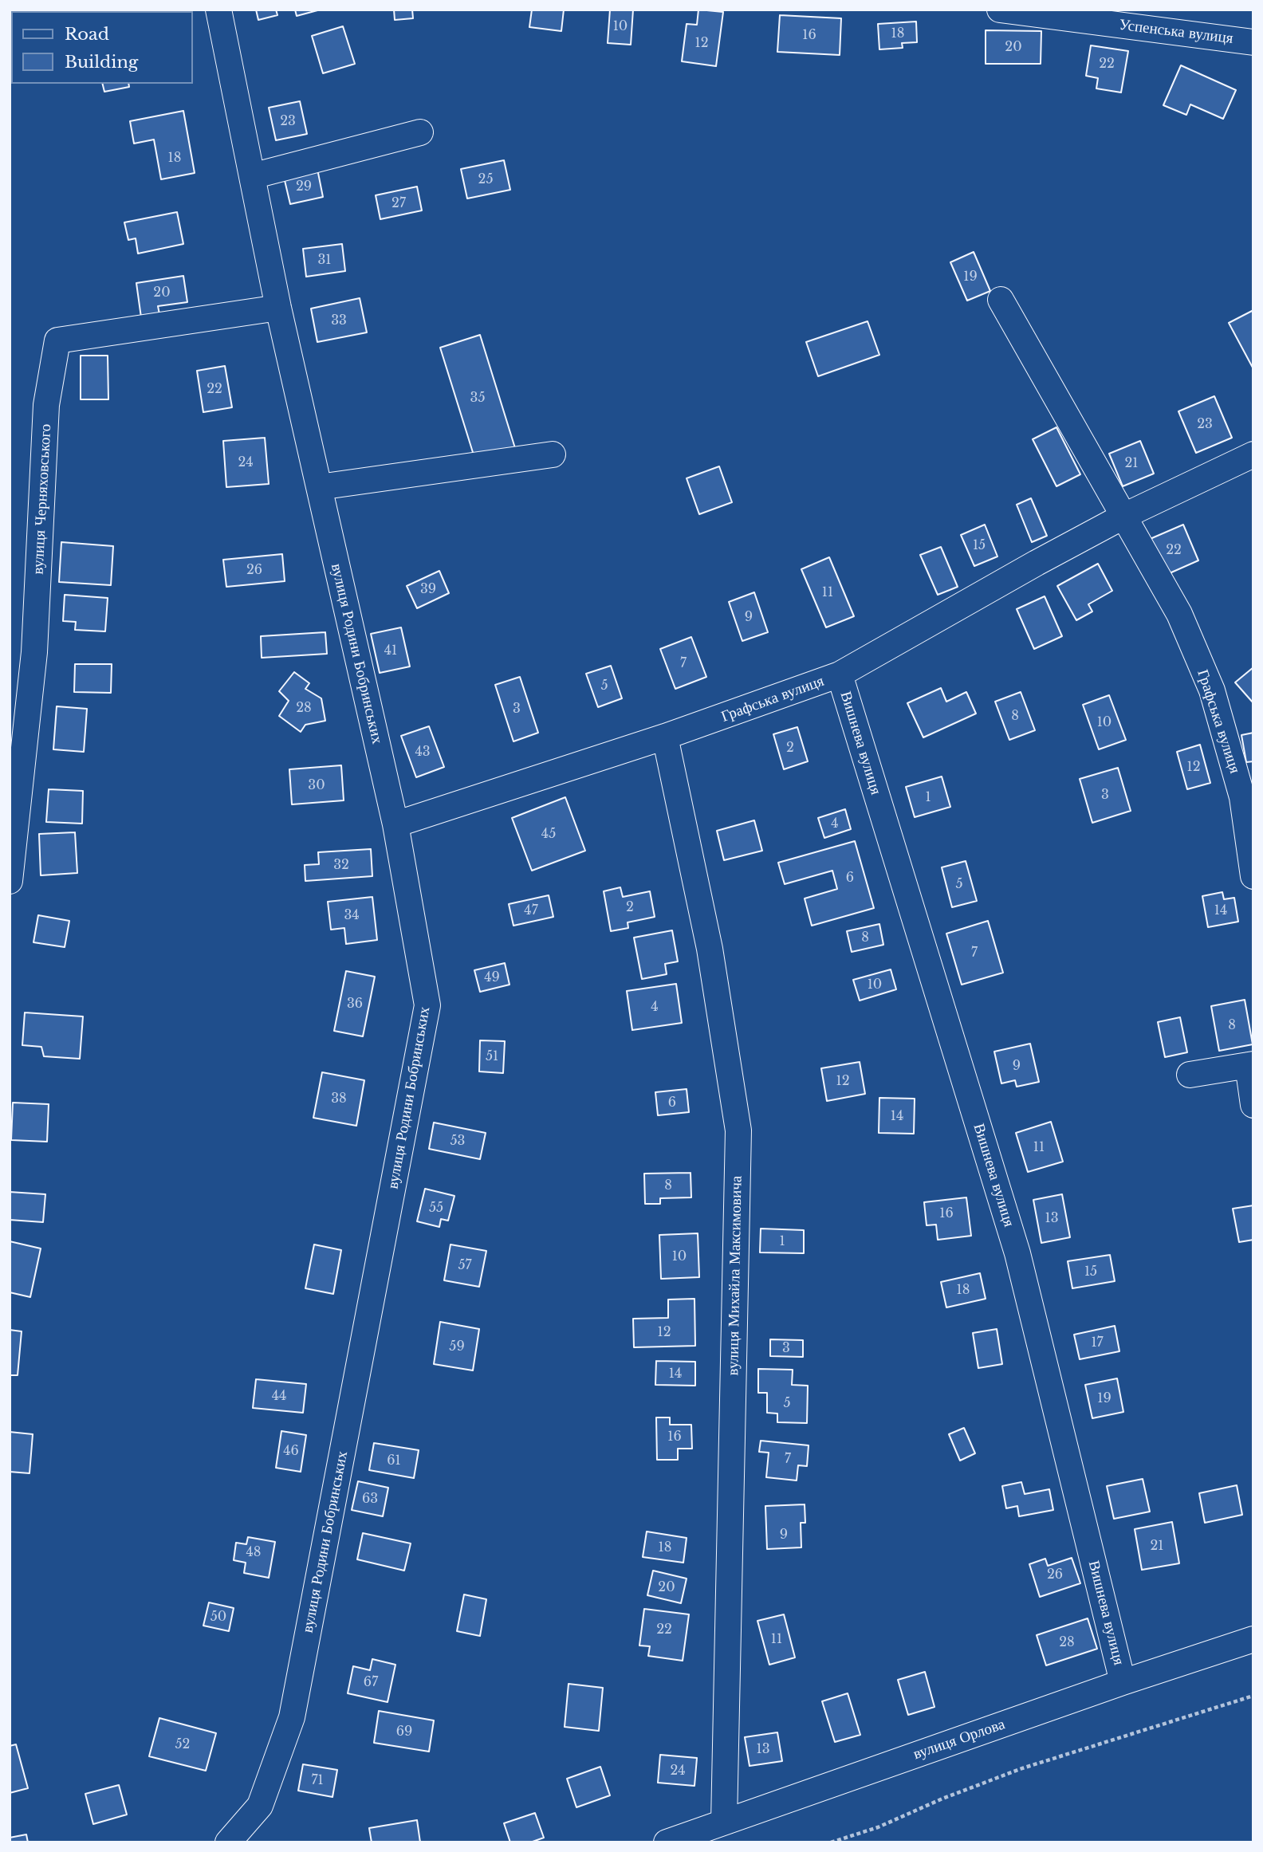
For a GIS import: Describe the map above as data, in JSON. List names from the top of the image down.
{
  "streets": {
    "street": [
      "Успенська вулиця",
      "вулиця Черняховського",
      "вулиця Родини Бобринських",
      "Графська вулиця",
      "Вишнева вулиця",
      "вулиця Михайла Максимовича",
      "вулиця Орлова"
    ]
  },
  "crossings": [
    ["вулиця Черняховського", "вулиця Родини Бобринських"],
    ["вулиця Родини Бобринських", "Графська вулиця"],
    ["Графська вулиця", "Вишнева вулиця"],
    ["Графська вулиця", "вулиця Михайла Максимовича"],
    ["Вишнева вулиця", "вулиця Орлова"],
    ["вулиця Михайла Максимовича", "вулиця Орлова"]
  ],
  "house_numbers": [
    "10",
    "18",
    "16",
    "12",
    "20",
    "22",
    "23",
    "18",
    "25",
    "29",
    "27",
    "31",
    "19",
    "20",
    "33",
    "22",
    "35",
    "23",
    "24",
    "21",
    "15",
    "22",
    "26",
    "39",
    "11",
    "9",
    "41",
    "7",
    "5",
    "28",
    "3",
    "8",
    "10",
    "2",
    "43",
    "12",
    "30",
    "3",
    "1",
    "4",
    "45",
    "32",
    "6",
    "5",
    "2",
    "47",
    "14",
    "34",
    "8",
    "7",
    "49",
    "10",
    "36",
    "4",
    "8",
    "51",
    "9",
    "12",
    "38",
    "6",
    "14",
    "53",
    "11",
    "8",
    "55",
    "16",
    "13",
    "1",
    "10",
    "57",
    "15",
    "18",
    "12",
    "17",
    "59",
    "3",
    "14",
    "44",
    "19",
    "5",
    "16",
    "46",
    "7",
    "61",
    "63",
    "9",
    "21",
    "18",
    "48",
    "26",
    "20",
    "50",
    "22",
    "11",
    "28",
    "67",
    "69",
    "52",
    "13",
    "24",
    "71"
  ],
  "legend": ["Road", "Building"]
}
